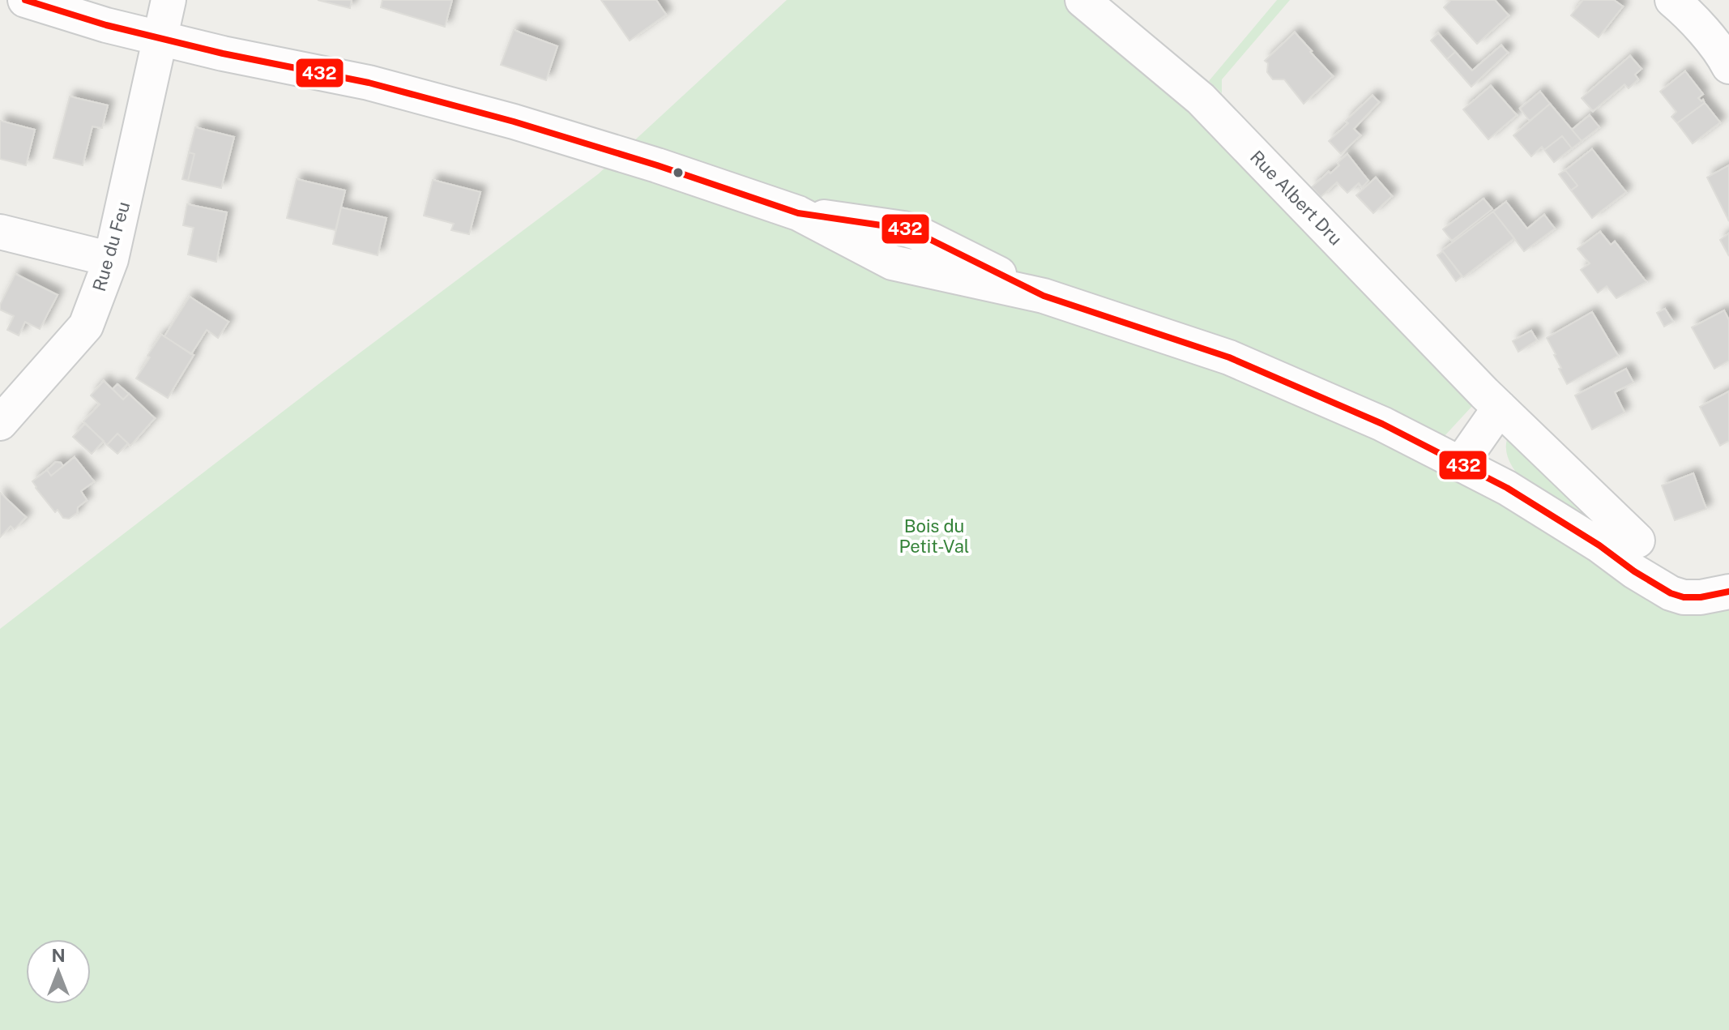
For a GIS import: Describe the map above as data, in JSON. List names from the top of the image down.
{
  "streets": {
    "street": ["Rue Albert Dru", "Rue du Feu"]
  },
  "parks": ["Bois du Petit-Val"],
  "lines": ["transit line 432"],
  "north": "top"
}
